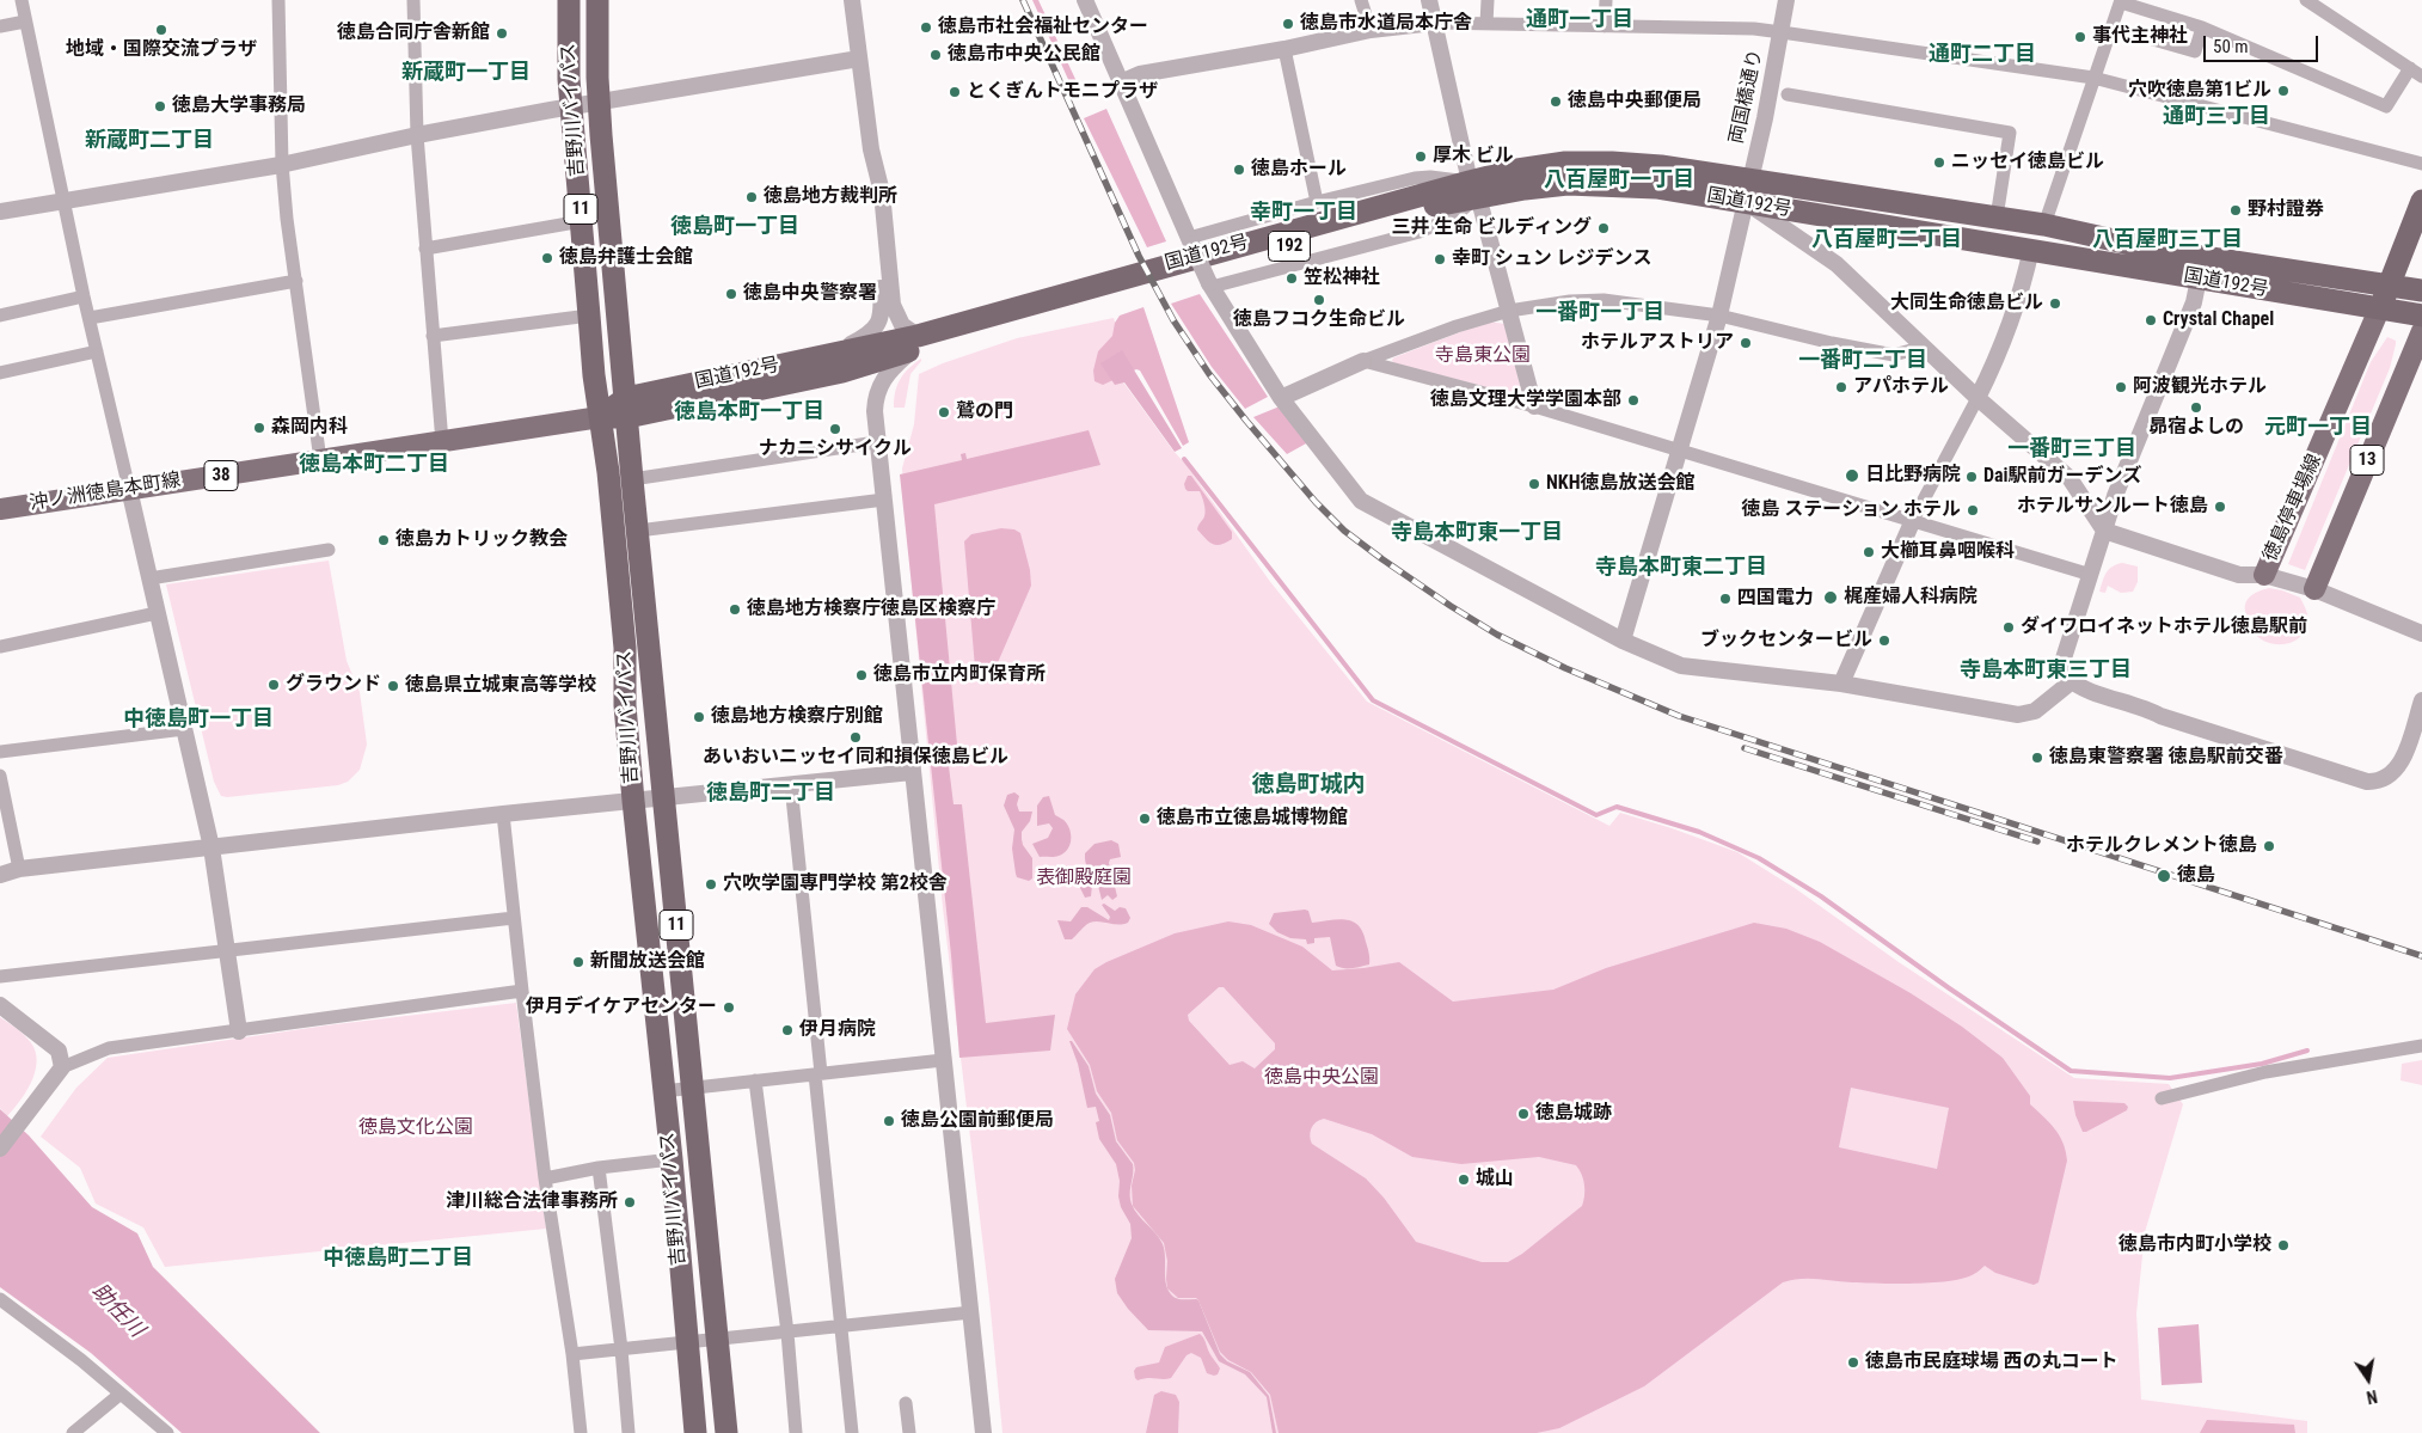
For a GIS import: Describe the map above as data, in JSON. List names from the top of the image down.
{
  "streets": {
    "highway": [
      "吉野川バイパス",
      "国道192号",
      "11",
      "192"
    ],
    "main road": [
      "13",
      "38",
      "沖ノ洲徳島本町線",
      "徳島停車場線"
    ],
    "street": ["両国橋通り"]
  },
  "crossings": [
    ["両国橋通り", "国道192号"],
    ["吉野川バイパス", "国道192号"],
    ["吉野川バイパス", "沖ノ洲徳島本町線"],
    ["国道192号", "沖ノ洲徳島本町線"],
    ["国道192号", "徳島停車場線"]
  ],
  "districts": [
    "通町一丁目",
    "通町二丁目",
    "新蔵町一丁目",
    "通町三丁目",
    "新蔵町二丁目",
    "八百屋町一丁目",
    "幸町一丁目",
    "徳島町一丁目",
    "八百屋町二丁目",
    "八百屋町三丁目",
    "一番町一丁目",
    "一番町二丁目",
    "徳島本町一丁目",
    "元町一丁目",
    "一番町三丁目",
    "徳島本町二丁目",
    "寺島本町東一丁目",
    "寺島本町東二丁目",
    "寺島本町東三丁目",
    "中徳島町一丁目",
    "徳島町城内",
    "徳島町二丁目",
    "中徳島町二丁目"
  ],
  "water": ["助任川"],
  "parks": [
    "寺島東公園",
    "表御殿庭園",
    "徳島中央公園",
    "徳島文化公園"
  ],
  "places": [
    "徳島市水道局本庁舎",
    "徳島市社会福祉センター",
    "地域・国際交流プラザ",
    "徳島合同庁舎新館",
    "事代主神社",
    "徳島市中央公民館",
    "穴吹徳島第1ビル",
    "とくぎんトモニプラザ",
    "徳島中央郵便局",
    "徳島大学事務局",
    "厚木 ビル",
    "ニッセイ徳島ビル",
    "徳島ホール",
    "徳島地方裁判所",
    "野村證券",
    "三井 生命 ビルディング",
    "徳島弁護士会館",
    "幸町 シュン レジデンス",
    "笠松神社",
    "徳島中央警察署",
    "徳島フコク生命ビル",
    "大同生命徳島ビル",
    "Crystal Chapel",
    "ホテルアストリア",
    "アパホテル",
    "阿波観光ホテル",
    "徳島文理大学学園本部",
    "昴宿よしの",
    "鷲の門",
    "森岡内科",
    "ナカニシサイクル",
    "日比野病院",
    "Dai駅前ガーデンズ",
    "NKH徳島放送会館",
    "ホテルサンルート徳島",
    "徳島 ステーション ホテル",
    "徳島カトリック教会",
    "大櫛耳鼻咽喉科",
    "梶産婦人科病院",
    "四国電力",
    "徳島地方検察庁徳島区検察庁",
    "ダイワロイネットホテル徳島駅前",
    "ブックセンタービル",
    "徳島市立内町保育所",
    "グラウンド",
    "徳島県立城東高等学校",
    "徳島地方検察庁別館",
    "あいおいニッセイ同和損保徳島ビル",
    "徳島東警察署 徳島駅前交番",
    "徳島市立徳島城博物館",
    "ホテルクレメント徳島",
    "徳島",
    "穴吹学園専門学校 第2校舎",
    "新聞放送会館",
    "伊月デイケアセンター",
    "伊月病院",
    "徳島城跡",
    "徳島公園前郵便局",
    "城山",
    "津川総合法律事務所",
    "徳島市内町小学校",
    "徳島市民庭球場 西の丸コート"
  ],
  "scale_bar": "50 m",
  "north": "bottom"
}
